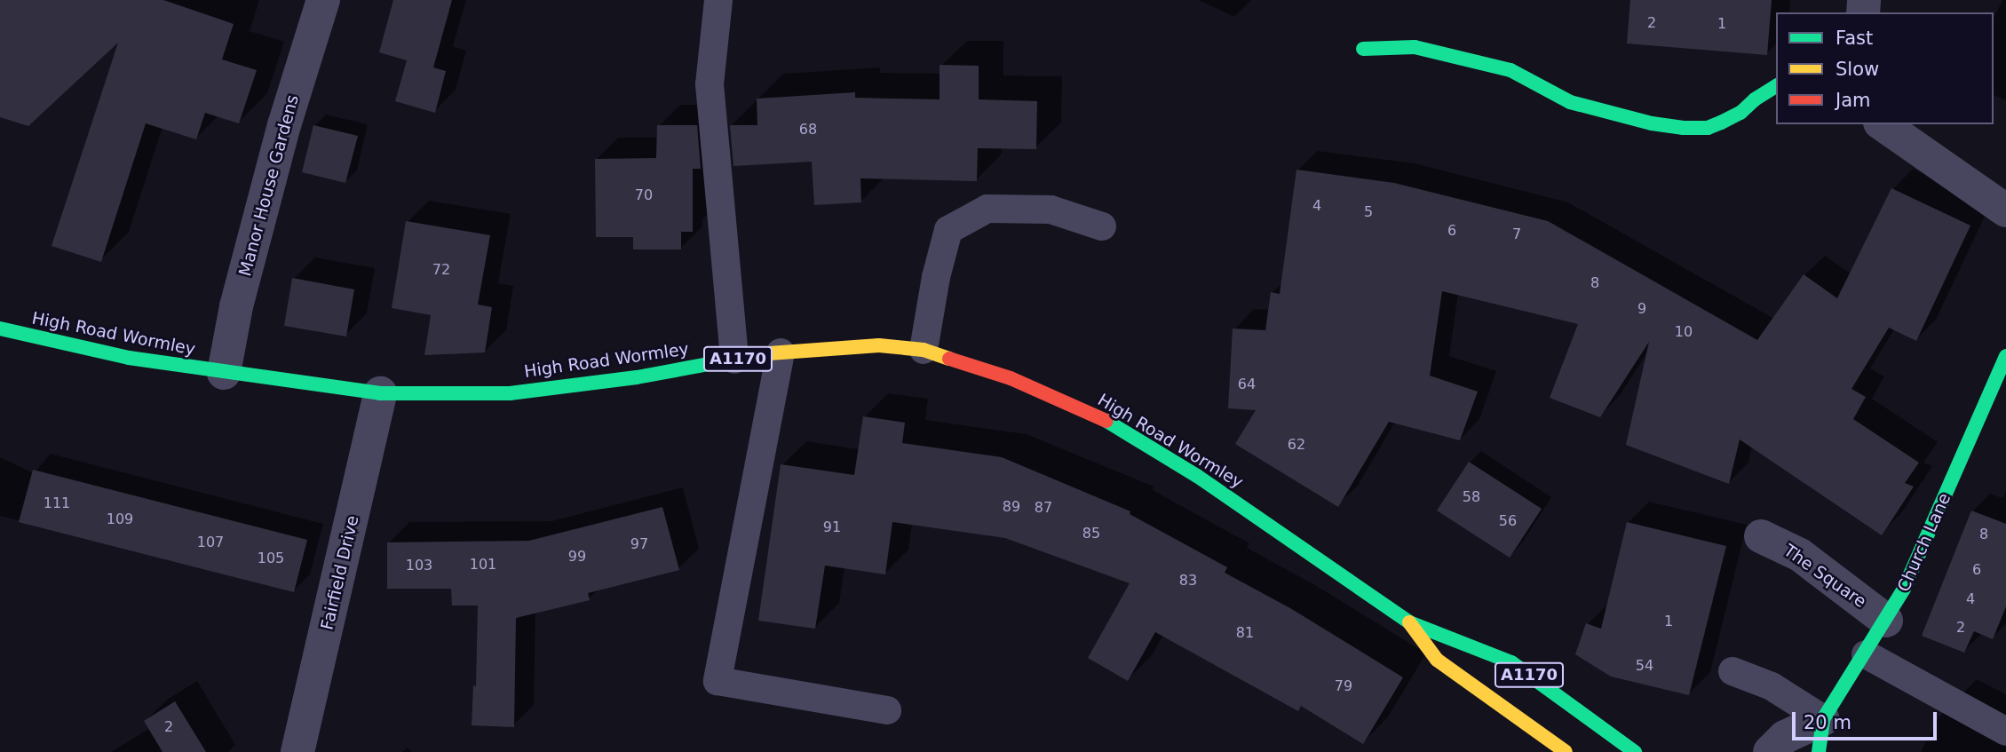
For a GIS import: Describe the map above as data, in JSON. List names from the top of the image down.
{
  "streets": {
    "main road": ["High Road Wormley", "A1170", "Church Lane"],
    "street": ["Manor House Gardens", "Fairfield Drive", "The Square"]
  },
  "crossings": [
    ["Manor House Gardens", "High Road Wormley"],
    ["High Road Wormley", "Fairfield Drive"],
    ["Church Lane", "The Square"]
  ],
  "house_numbers": [
    "2",
    "1",
    "68",
    "70",
    "4",
    "5",
    "6",
    "7",
    "72",
    "8",
    "9",
    "10",
    "64",
    "62",
    "58",
    "111",
    "89",
    "87",
    "109",
    "56",
    "91",
    "85",
    "8",
    "107",
    "97",
    "99",
    "105",
    "101",
    "103",
    "6",
    "83",
    "4",
    "1",
    "2",
    "81",
    "54",
    "79",
    "2"
  ],
  "legend": ["Fast", "Slow", "Jam"],
  "scale_bar": "20 m"
}
